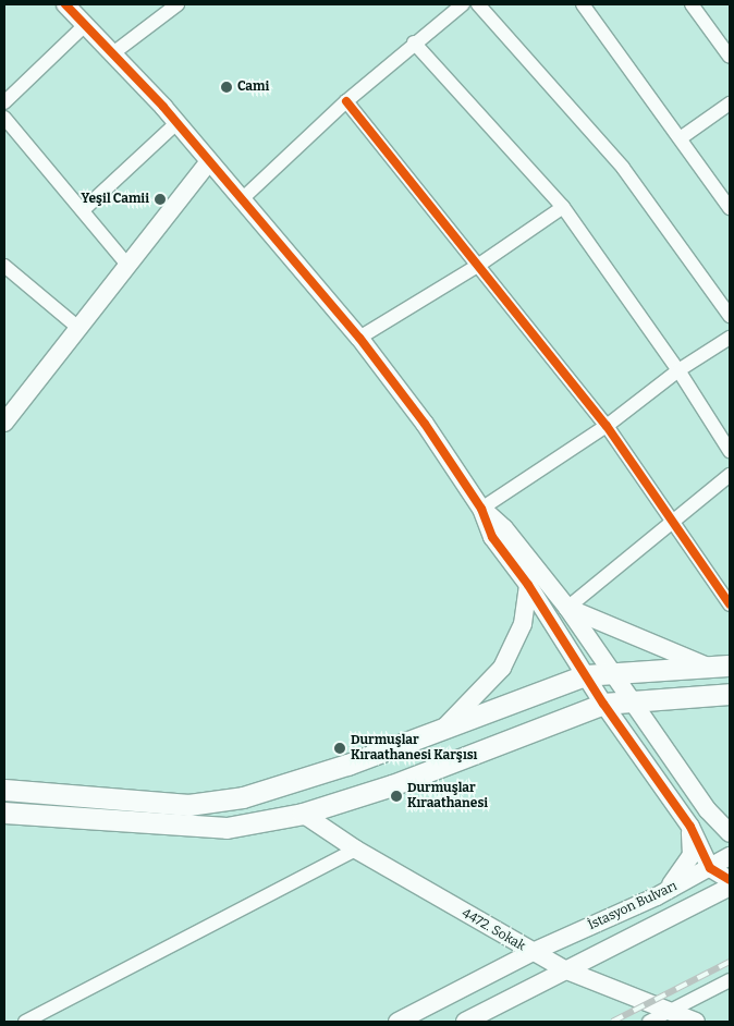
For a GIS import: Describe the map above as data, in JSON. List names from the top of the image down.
{
  "streets": {
    "street": ["İstasyon Bulvarı", "4472. Sokak"]
  },
  "crossings": [
    ["İstasyon Bulvarı", "4472. Sokak"]
  ],
  "places": [
    "Cami",
    "Yeşil Camii",
    "Durmuşlar Kıraathanesi Karşısı",
    "Durmuşlar Kıraathanesi"
  ]
}
